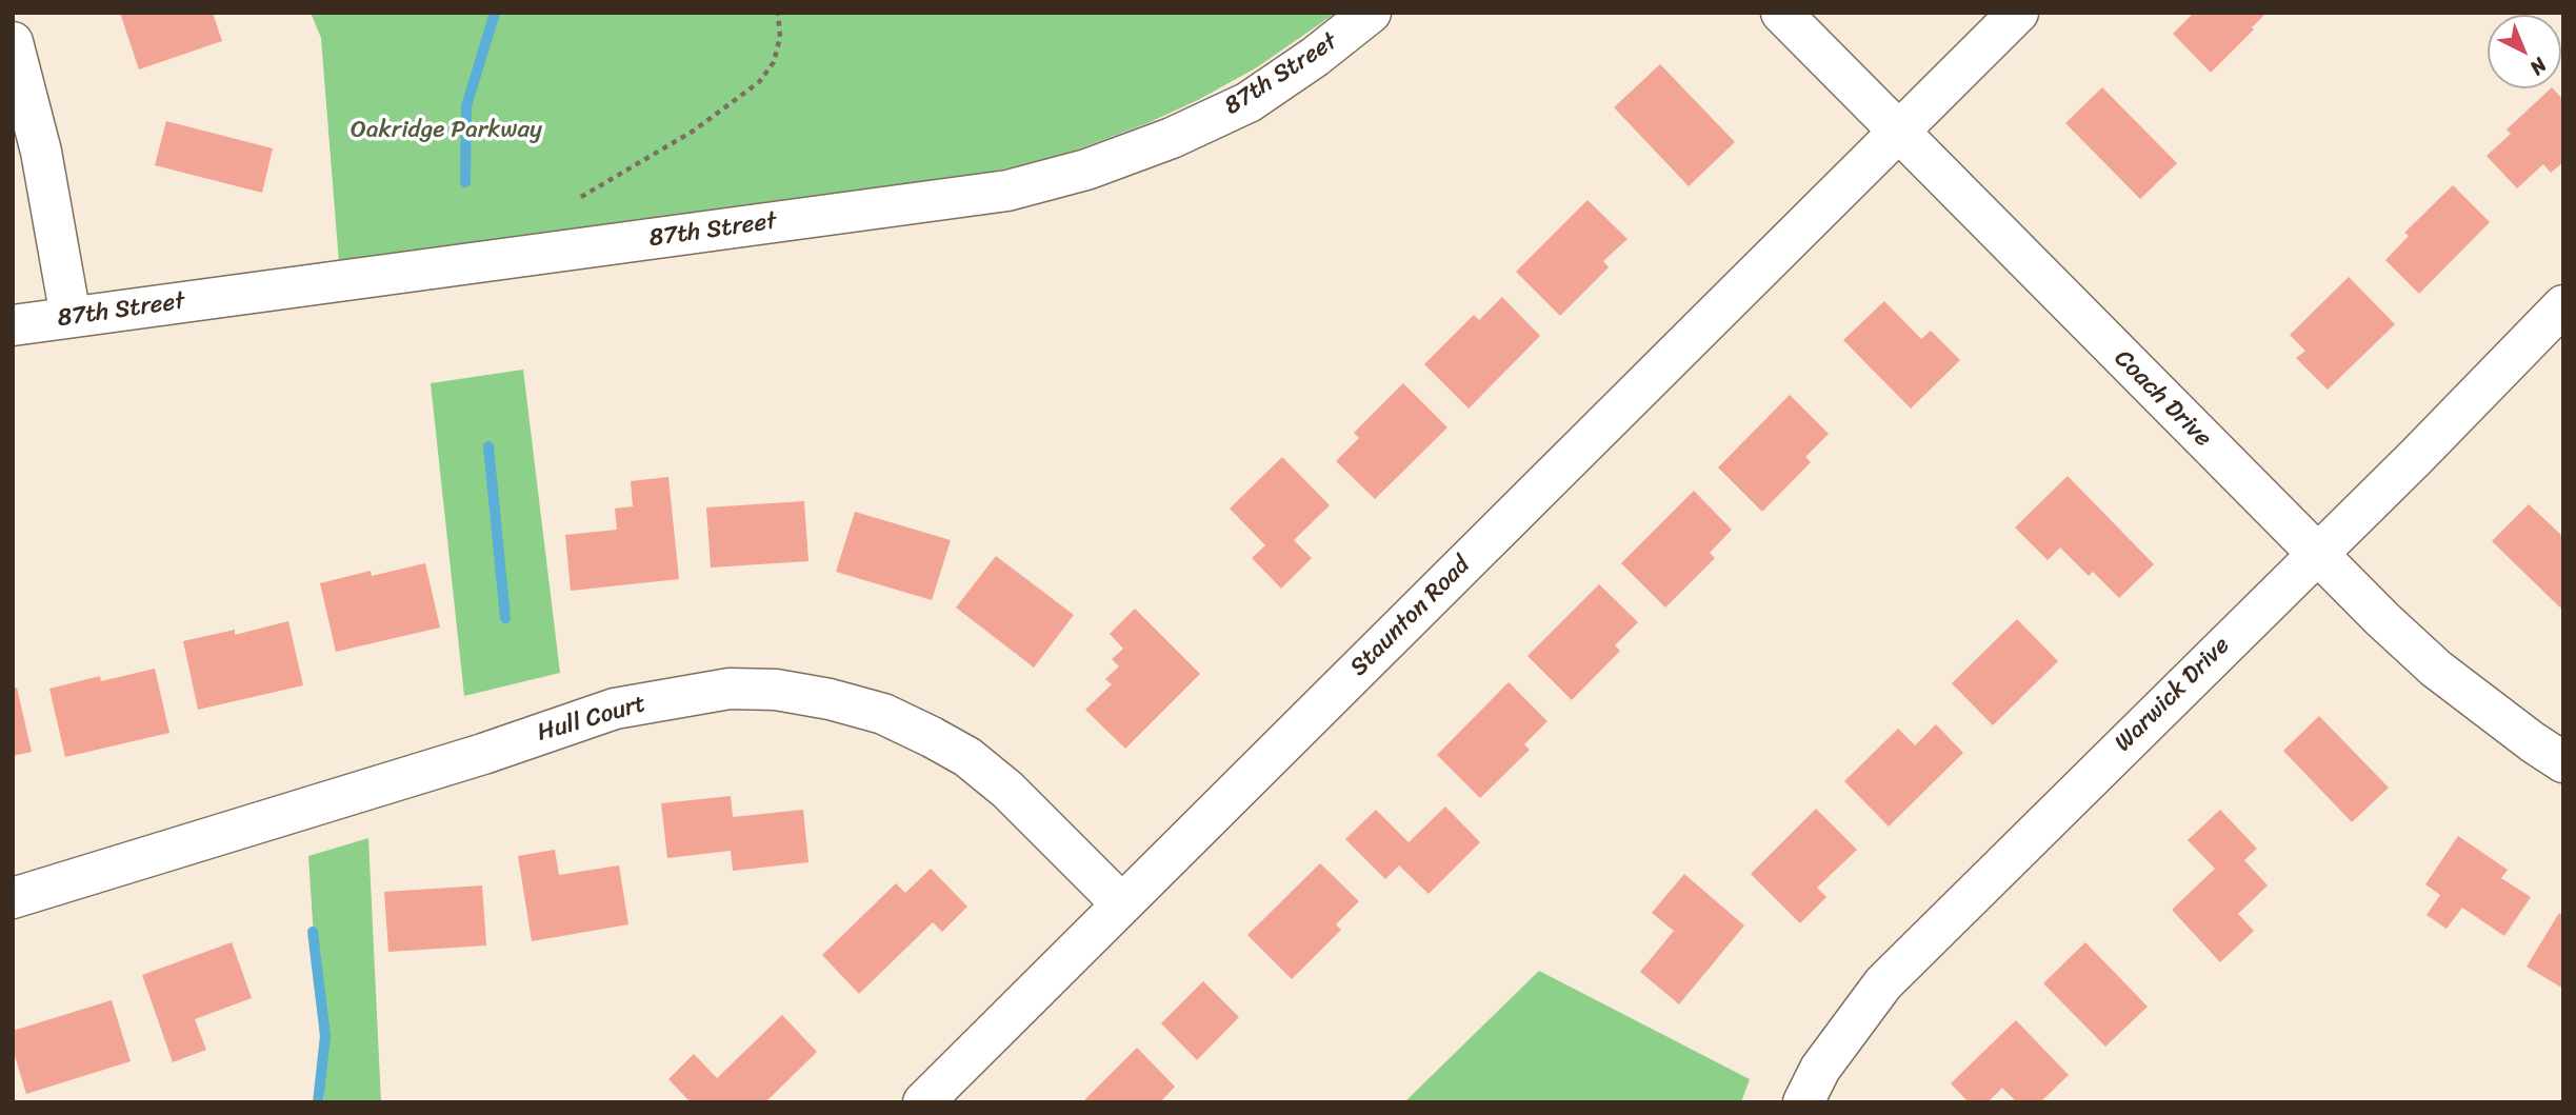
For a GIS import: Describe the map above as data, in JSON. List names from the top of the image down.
{
  "streets": {
    "street": [
      "87th Street",
      "Coach Drive",
      "Staunton Road",
      "Warwick Drive",
      "Hull Court"
    ]
  },
  "crossings": [
    ["Coach Drive", "Staunton Road"],
    ["Coach Drive", "Warwick Drive"],
    ["Staunton Road", "Hull Court"]
  ],
  "parks": ["Oakridge Parkway"],
  "north": "bottom right"
}
